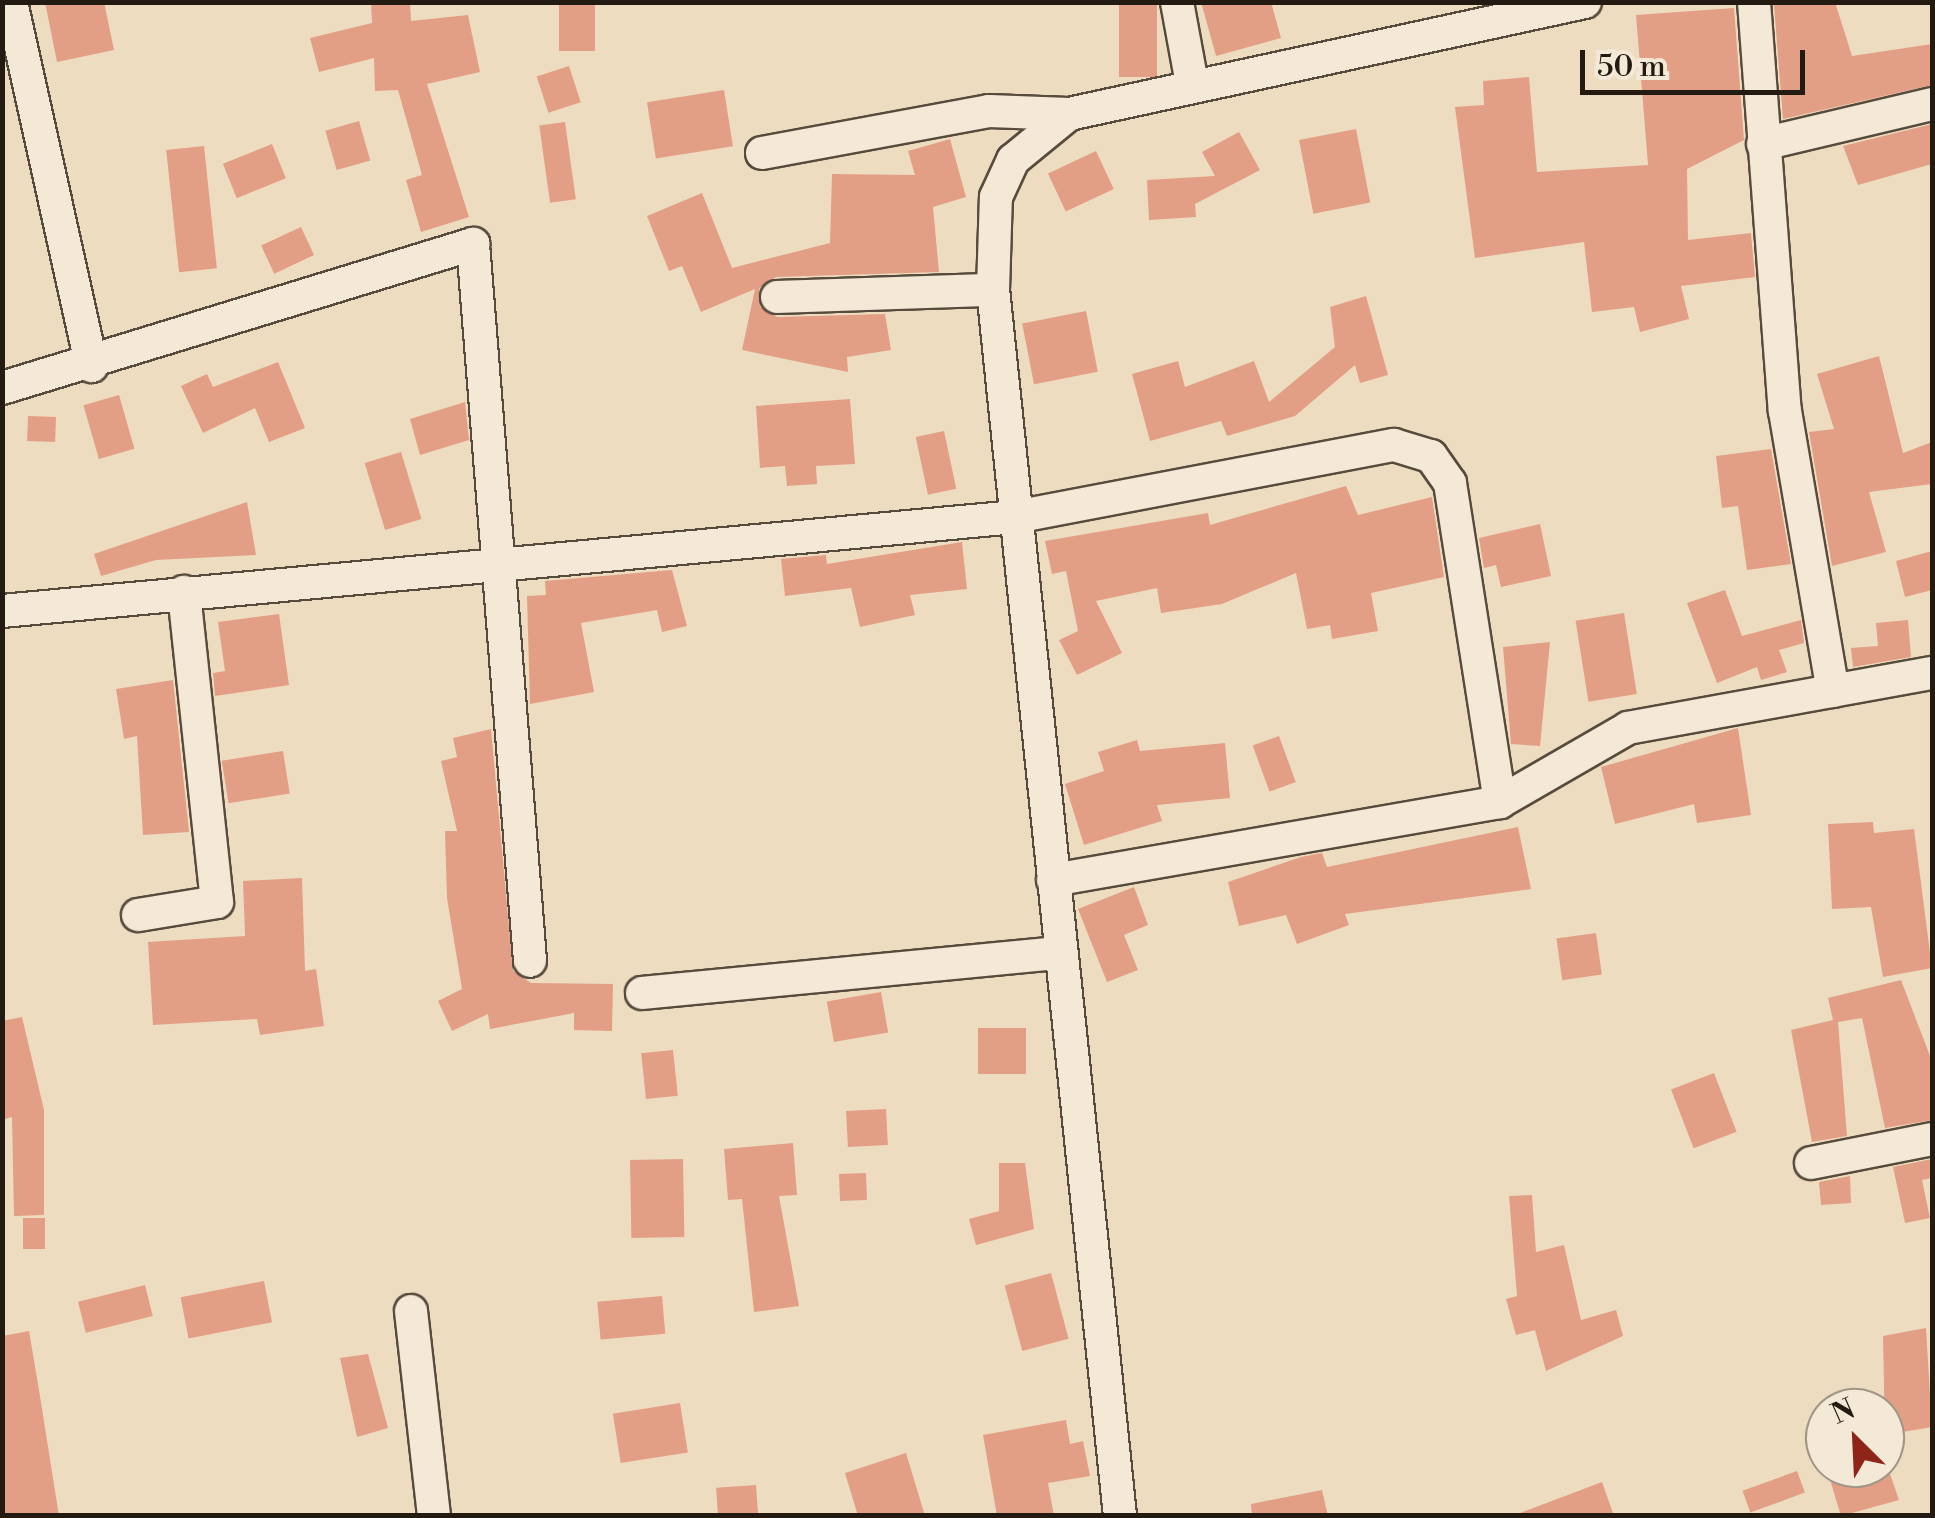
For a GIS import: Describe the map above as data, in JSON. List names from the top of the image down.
{
  "scale_bar": "50 m",
  "north": "top left"
}
